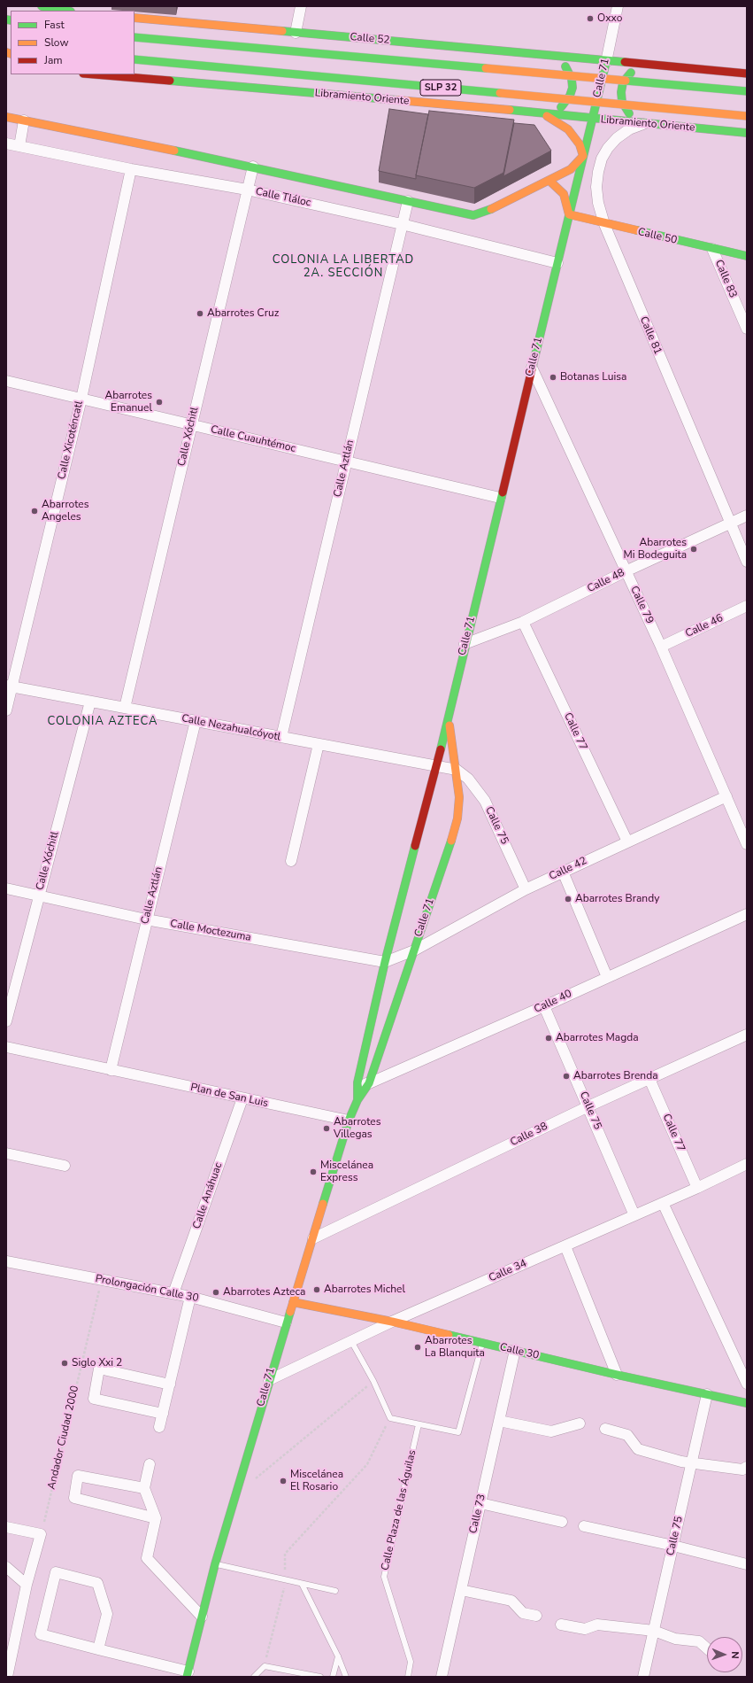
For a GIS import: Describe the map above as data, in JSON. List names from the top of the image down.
{
  "streets": {
    "main road": [
      "Calle 52",
      "Calle 71",
      "SLP 32",
      "Libramiento Oriente",
      "Calle 50",
      "Calle 30"
    ],
    "street": [
      "Calle Tláloc",
      "Calle 83",
      "Calle 81",
      "Calle Xóchitl",
      "Calle Cuauhtémoc",
      "Calle Xicoténcatl",
      "Calle Aztlán",
      "Calle 48",
      "Calle 79",
      "Calle 46",
      "Calle Nezahualcóyotl",
      "Calle 77",
      "Calle 75",
      "Calle 42",
      "Calle Moctezuma",
      "Calle 40",
      "Plan de San Luis",
      "Calle 38",
      "Calle Anáhuac",
      "Calle 34",
      "Prolongación Calle 30",
      "Calle 73"
    ],
    "lane": ["Calle Plaza de las Águilas"],
    "path": ["Andador Ciudad 2000"]
  },
  "crossings": [
    ["Calle 52", "Calle 71"],
    ["Calle 71", "Libramiento Oriente"],
    ["Calle 71", "Calle Tláloc"],
    ["Calle 71", "Calle 50"],
    ["Calle 71", "Calle Cuauhtémoc"],
    ["Calle 71", "Calle 48"],
    ["Calle 71", "Calle 79"],
    ["Calle 71", "Calle Nezahualcóyotl"],
    ["Calle 71", "Calle 75"],
    ["Calle 71", "Calle 42"],
    ["Calle 71", "Calle Moctezuma"],
    ["Calle 71", "Calle 40"],
    ["Calle 71", "Plan de San Luis"],
    ["Calle 71", "Calle 38"],
    ["Calle 71", "Calle 34"],
    ["Calle 71", "Prolongación Calle 30"],
    ["Calle 71", "Calle 30"],
    ["Libramiento Oriente", "Calle 81"],
    ["Calle Tláloc", "Calle Xóchitl"],
    ["Calle Tláloc", "Calle Xicoténcatl"],
    ["Calle Tláloc", "Calle Aztlán"],
    ["Calle 50", "Calle 83"],
    ["Calle 50", "Calle 81"],
    ["Calle 81", "Calle 48"],
    ["Calle Xóchitl", "Calle Cuauhtémoc"],
    ["Calle Xóchitl", "Calle Nezahualcóyotl"],
    ["Calle Xóchitl", "Calle Moctezuma"],
    ["Calle Cuauhtémoc", "Calle Xicoténcatl"],
    ["Calle Cuauhtémoc", "Calle Aztlán"],
    ["Calle Xicoténcatl", "Calle Nezahualcóyotl"],
    ["Calle Aztlán", "Calle Nezahualcóyotl"],
    ["Calle Aztlán", "Calle Moctezuma"],
    ["Calle Aztlán", "Plan de San Luis"],
    ["Calle 48", "Calle 79"],
    ["Calle 48", "Calle 77"],
    ["Calle 79", "Calle 46"],
    ["Calle 79", "Calle 42"],
    ["Calle Nezahualcóyotl", "Calle 75"],
    ["Calle 77", "Calle 42"],
    ["Calle 77", "Calle 38"],
    ["Calle 77", "Calle 34"],
    ["Calle 75", "Calle 42"],
    ["Calle 75", "Calle 40"],
    ["Calle 75", "Calle 38"],
    ["Calle 75", "Calle 34"],
    ["Calle 75", "Calle 30"],
    ["Plan de San Luis", "Calle Anáhuac"],
    ["Calle Anáhuac", "Prolongación Calle 30"],
    ["Calle 34", "Calle 30"],
    ["Prolongación Calle 30", "Andador Ciudad 2000"],
    ["Calle 30", "Calle 73"]
  ],
  "districts": ["COLONIA LA LIBERTAD 2A. SECCIÓN", "COLONIA AZTECA"],
  "places": [
    "Oxxo",
    "Abarrotes Cruz",
    "Botanas Luisa",
    "Abarrotes Emanuel",
    "Abarrotes Angeles",
    "Abarrotes Mi Bodeguita",
    "Abarrotes Brandy",
    "Abarrotes Magda",
    "Abarrotes Brenda",
    "Abarrotes Villegas",
    "Miscelánea Express",
    "Abarrotes Michel",
    "Abarrotes Azteca",
    "Abarrotes La Blanquita",
    "Siglo Xxi 2",
    "Miscelánea El Rosario"
  ],
  "legend": ["Fast", "Slow", "Jam"],
  "north": "right"
}
